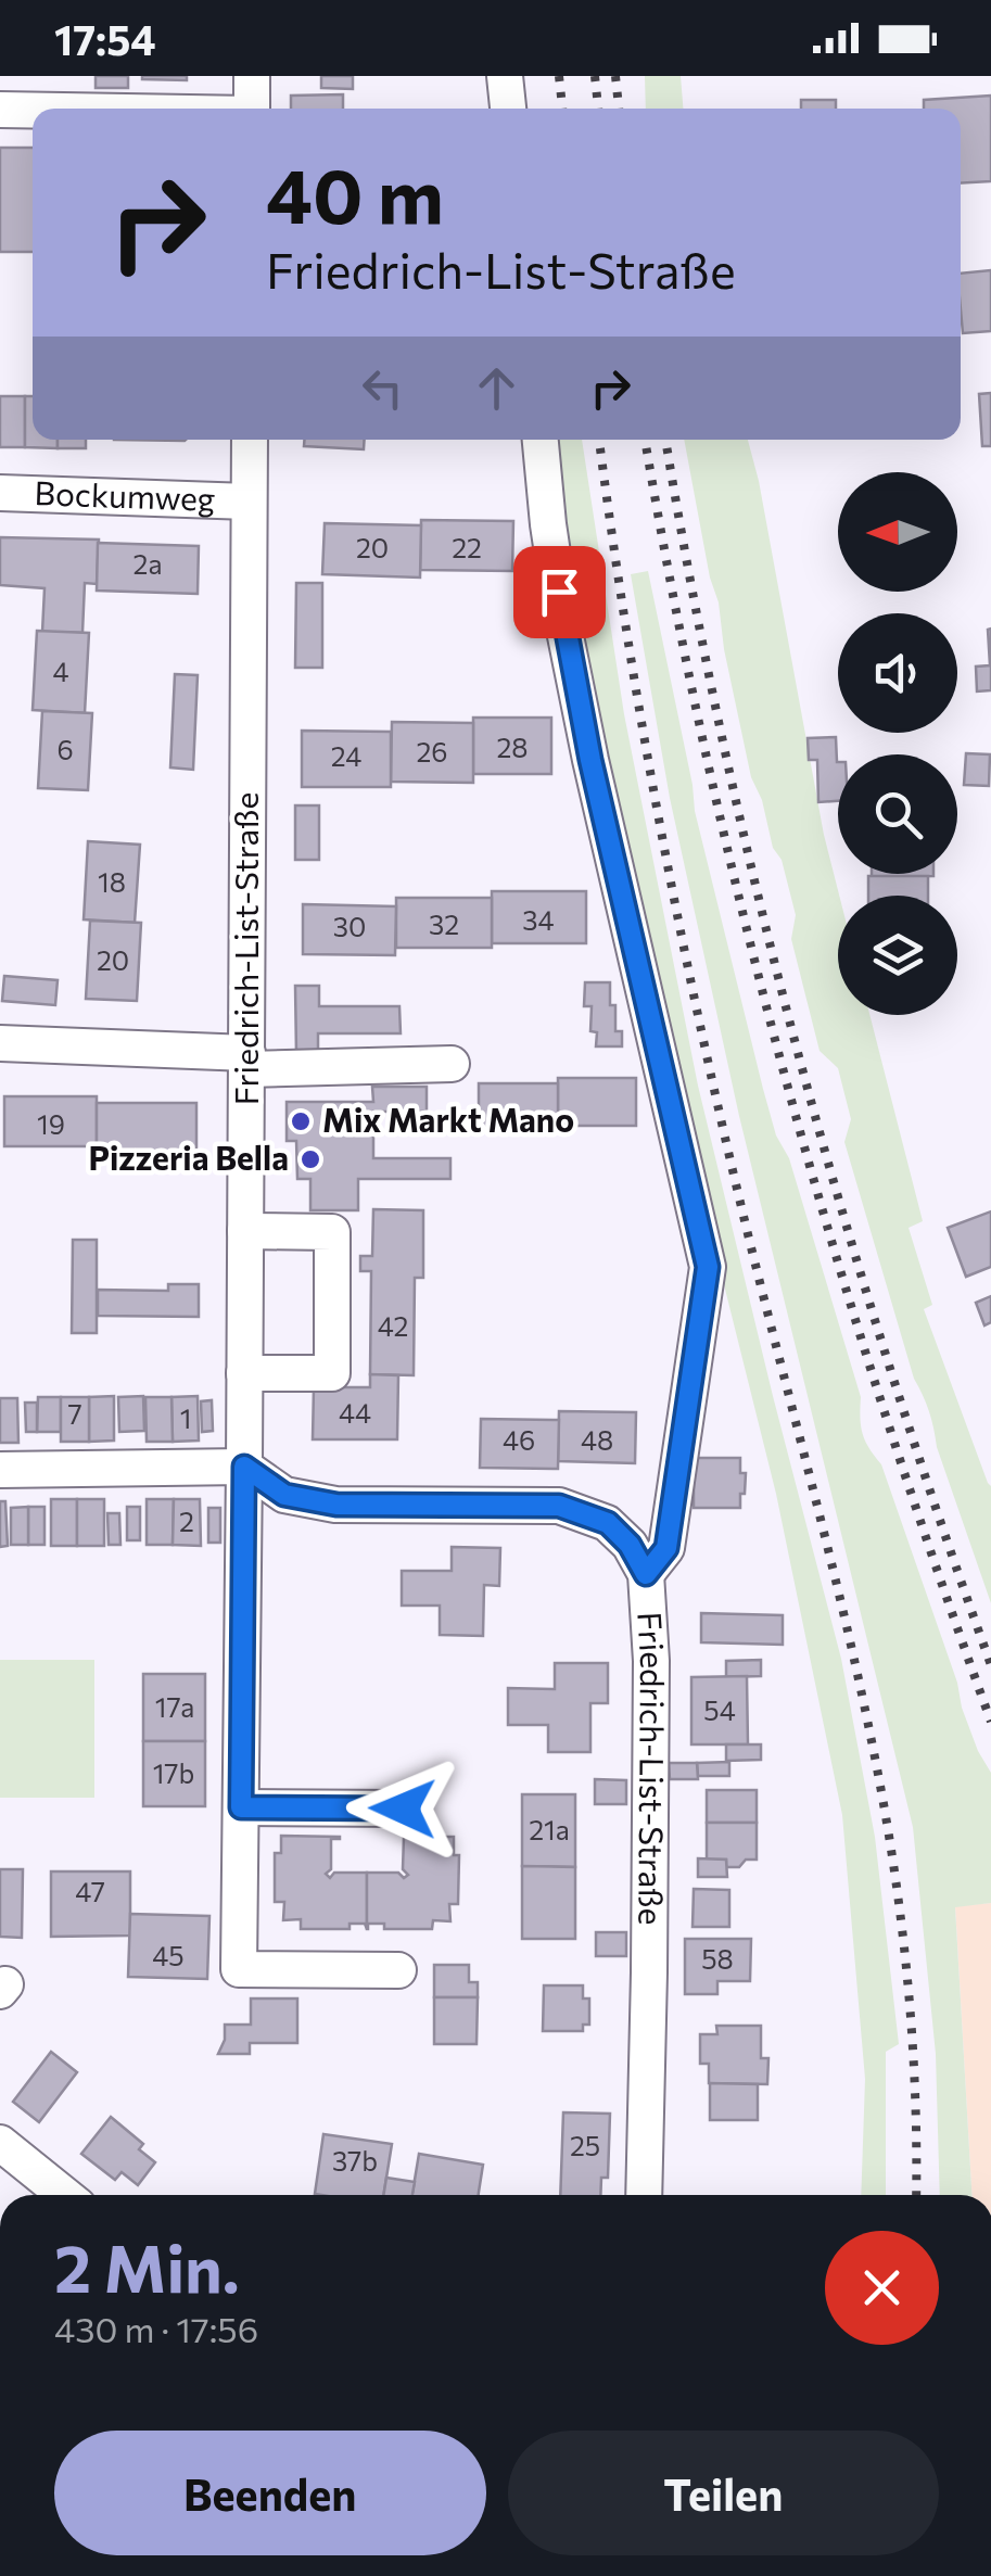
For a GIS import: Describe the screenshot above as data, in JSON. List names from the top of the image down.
{
  "streets": {
    "street": ["Bockumweg", "Friedrich-List-Straße"]
  },
  "crossings": [
    ["Bockumweg", "Friedrich-List-Straße"]
  ],
  "places": ["Mix Markt Mano", "Pizzeria Bella"],
  "house_numbers": [
    "20",
    "22",
    "2a",
    "4",
    "28",
    "6",
    "26",
    "24",
    "18",
    "34",
    "32",
    "30",
    "20",
    "19",
    "42",
    "44",
    "7",
    "1",
    "46",
    "48",
    "2",
    "17a",
    "54",
    "17b",
    "21a",
    "47",
    "45",
    "58",
    "25",
    "37b"
  ],
  "north": "left",
  "page": {
    "status": "17:54",
    "turn": ["40 m", "Friedrich-List-Straße"],
    "heading": ["2 Min.", "430 m · 17:56"],
    "buttons": ["Beenden", "Teilen"]
  }
}
